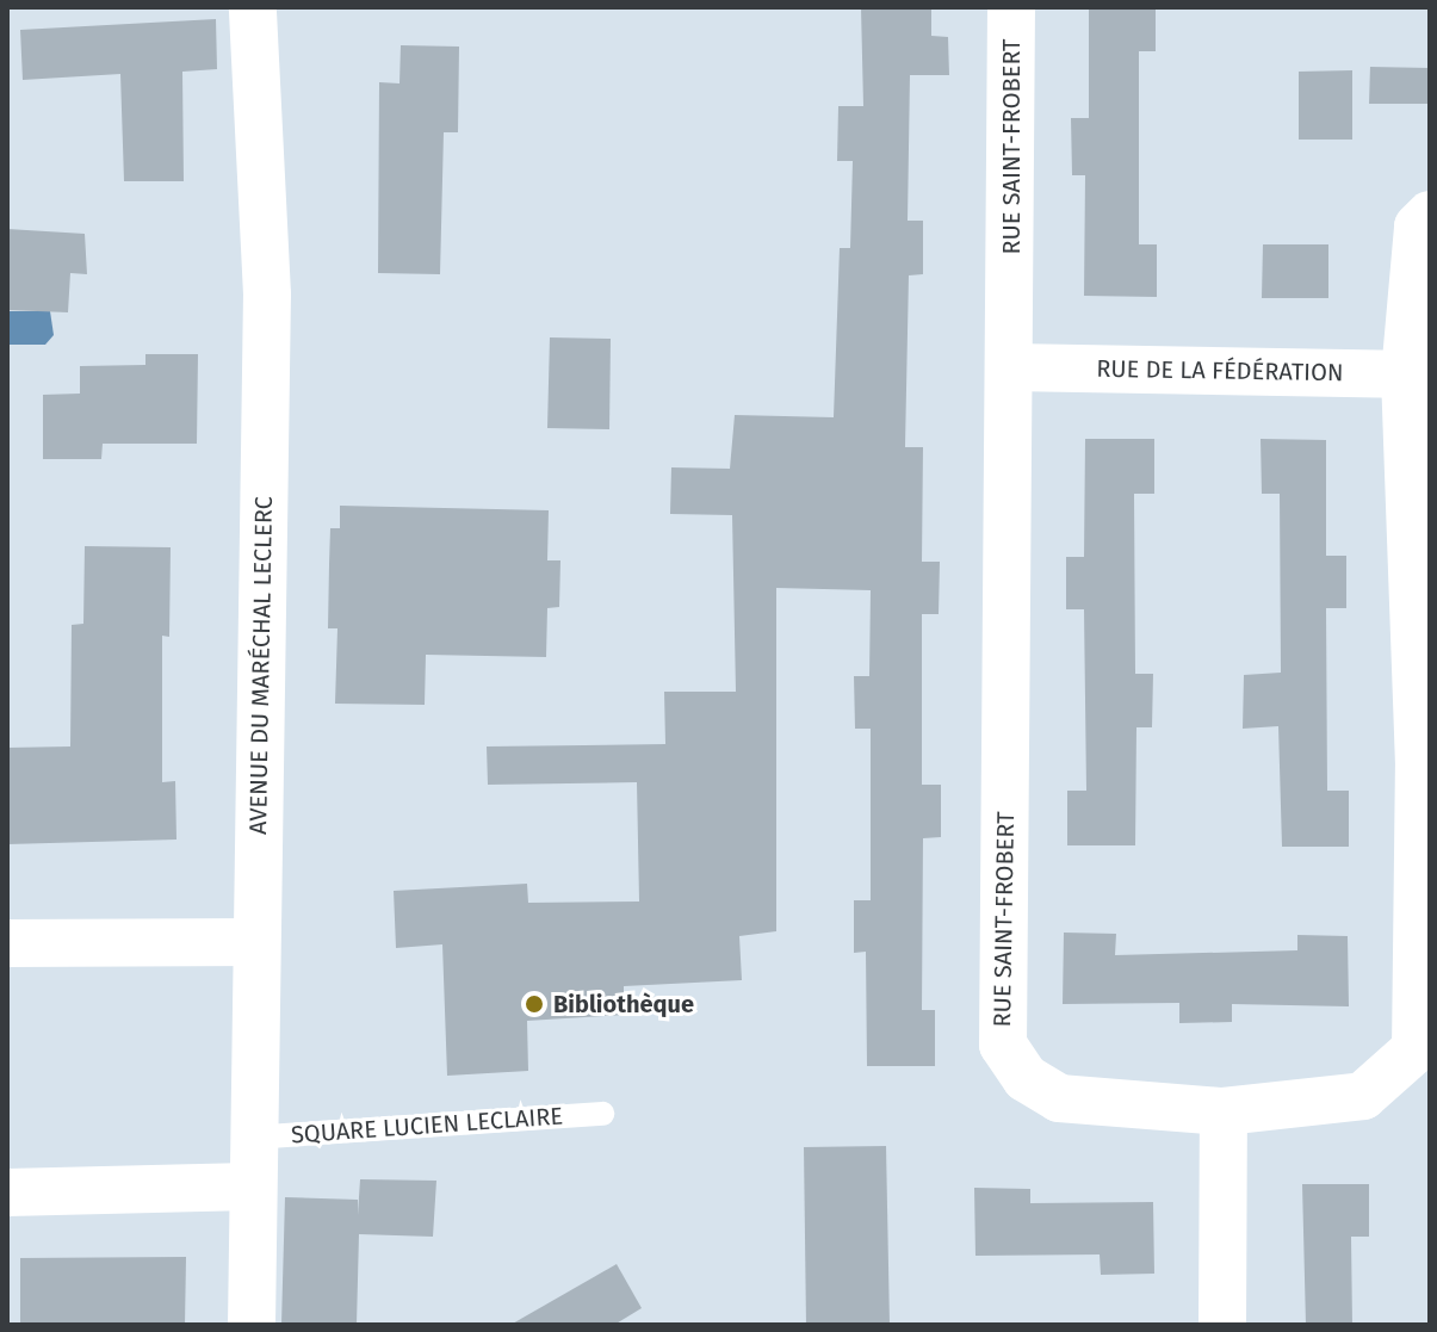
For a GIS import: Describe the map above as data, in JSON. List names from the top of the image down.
{
  "streets": {
    "street": ["RUE SAINT-FROBERT", "RUE DE LA FÉDÉRATION", "AVENUE DU MARÉCHAL LECLERC"],
    "lane": ["SQUARE LUCIEN LECLAIRE"]
  },
  "crossings": [
    ["RUE SAINT-FROBERT", "RUE DE LA FÉDÉRATION"],
    ["AVENUE DU MARÉCHAL LECLERC", "SQUARE LUCIEN LECLAIRE"]
  ],
  "places": ["Bibliothèque"]
}
